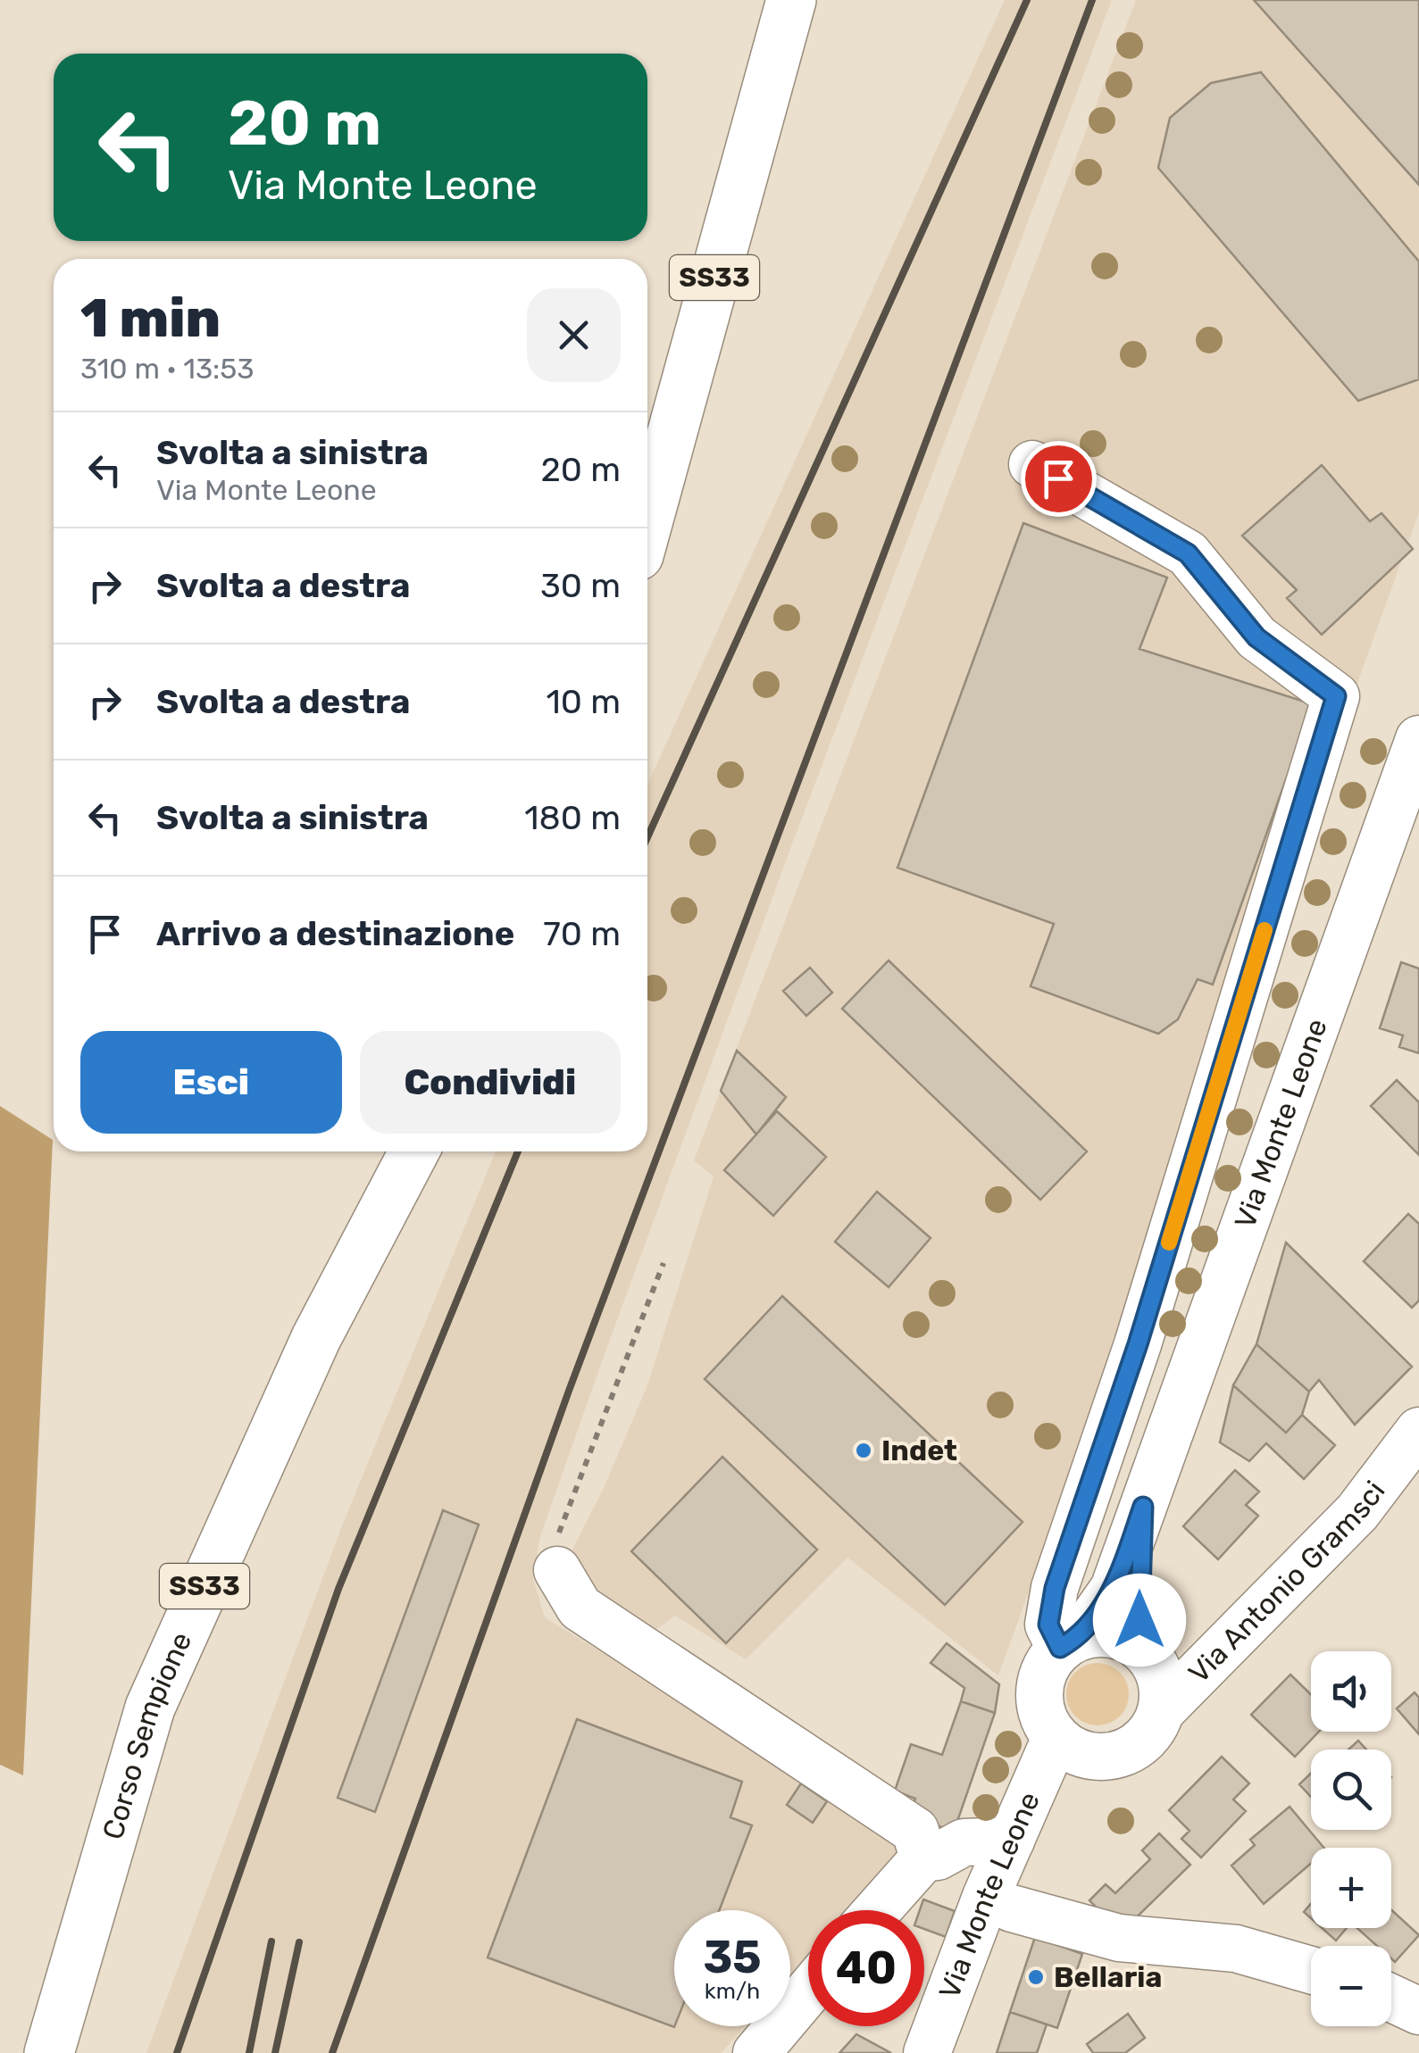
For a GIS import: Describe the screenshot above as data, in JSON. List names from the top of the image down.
{
  "streets": {
    "main road": ["SS33", "Corso Sempione"],
    "street": ["Via Monte Leone", "Via Antonio Gramsci"]
  },
  "crossings": [
    ["Via Monte Leone", "Via Antonio Gramsci"]
  ],
  "places": ["Indet", "Bellaria"],
  "page": {
    "turn": ["20 m", "Via Monte Leone"],
    "heading": ["1 min", "310 m · 13:53"],
    "list": [
      {
        "name": "Svolta a sinistra",
        "note": "Via Monte Leone",
        "value": "20 m"
      },
      {
        "name": "Svolta a destra",
        "value": "30 m"
      },
      {
        "name": "Svolta a destra",
        "value": "10 m"
      },
      {
        "name": "Svolta a sinistra",
        "value": "180 m"
      },
      {
        "name": "Arrivo a destinazione",
        "value": "70 m"
      }
    ],
    "buttons": ["Esci", "Condividi"],
    "map_buttons": ["+", "−"],
    "speed": "35 km/h",
    "limit": "40"
  }
}
